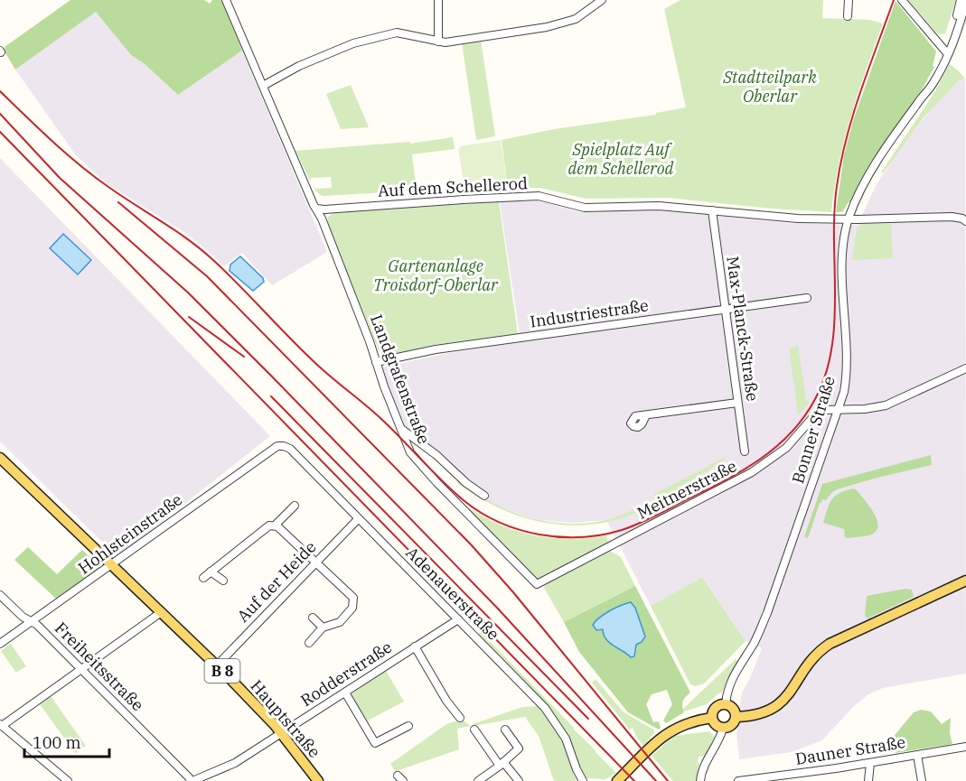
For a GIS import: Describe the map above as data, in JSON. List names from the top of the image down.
{
  "streets": {
    "main road": ["B 8", "Hauptstraße"],
    "street": [
      "Auf dem Schellerod",
      "Industriestraße",
      "Max-Planck-Straße",
      "Landgrafenstraße",
      "Bonner Straße",
      "Meitnerstraße",
      "Hohlsteinstraße",
      "Auf der Heide",
      "Adenauerstraße",
      "Freiheitsstraße",
      "Rodderstraße",
      "Dauner Straße"
    ]
  },
  "crossings": [
    ["Auf dem Schellerod", "Max-Planck-Straße"],
    ["Auf dem Schellerod", "Landgrafenstraße"],
    ["Auf dem Schellerod", "Bonner Straße"],
    ["Industriestraße", "Max-Planck-Straße"],
    ["Industriestraße", "Landgrafenstraße"],
    ["Landgrafenstraße", "Meitnerstraße"],
    ["Bonner Straße", "Meitnerstraße"],
    ["Hohlsteinstraße", "Adenauerstraße"],
    ["Hohlsteinstraße", "Freiheitsstraße"],
    ["Hohlsteinstraße", "B 8"],
    ["Hohlsteinstraße", "Hauptstraße"],
    ["Auf der Heide", "Adenauerstraße"],
    ["Auf der Heide", "Hauptstraße"],
    ["Adenauerstraße", "Rodderstraße"],
    ["Freiheitsstraße", "Rodderstraße"],
    ["B 8", "Hauptstraße"],
    ["Rodderstraße", "Hauptstraße"]
  ],
  "parks": ["Stadtteilpark Oberlar", "Spielplatz Auf dem Schellerod", "Gartenanlage Troisdorf-Oberlar"],
  "scale_bar": "100 m"
}
